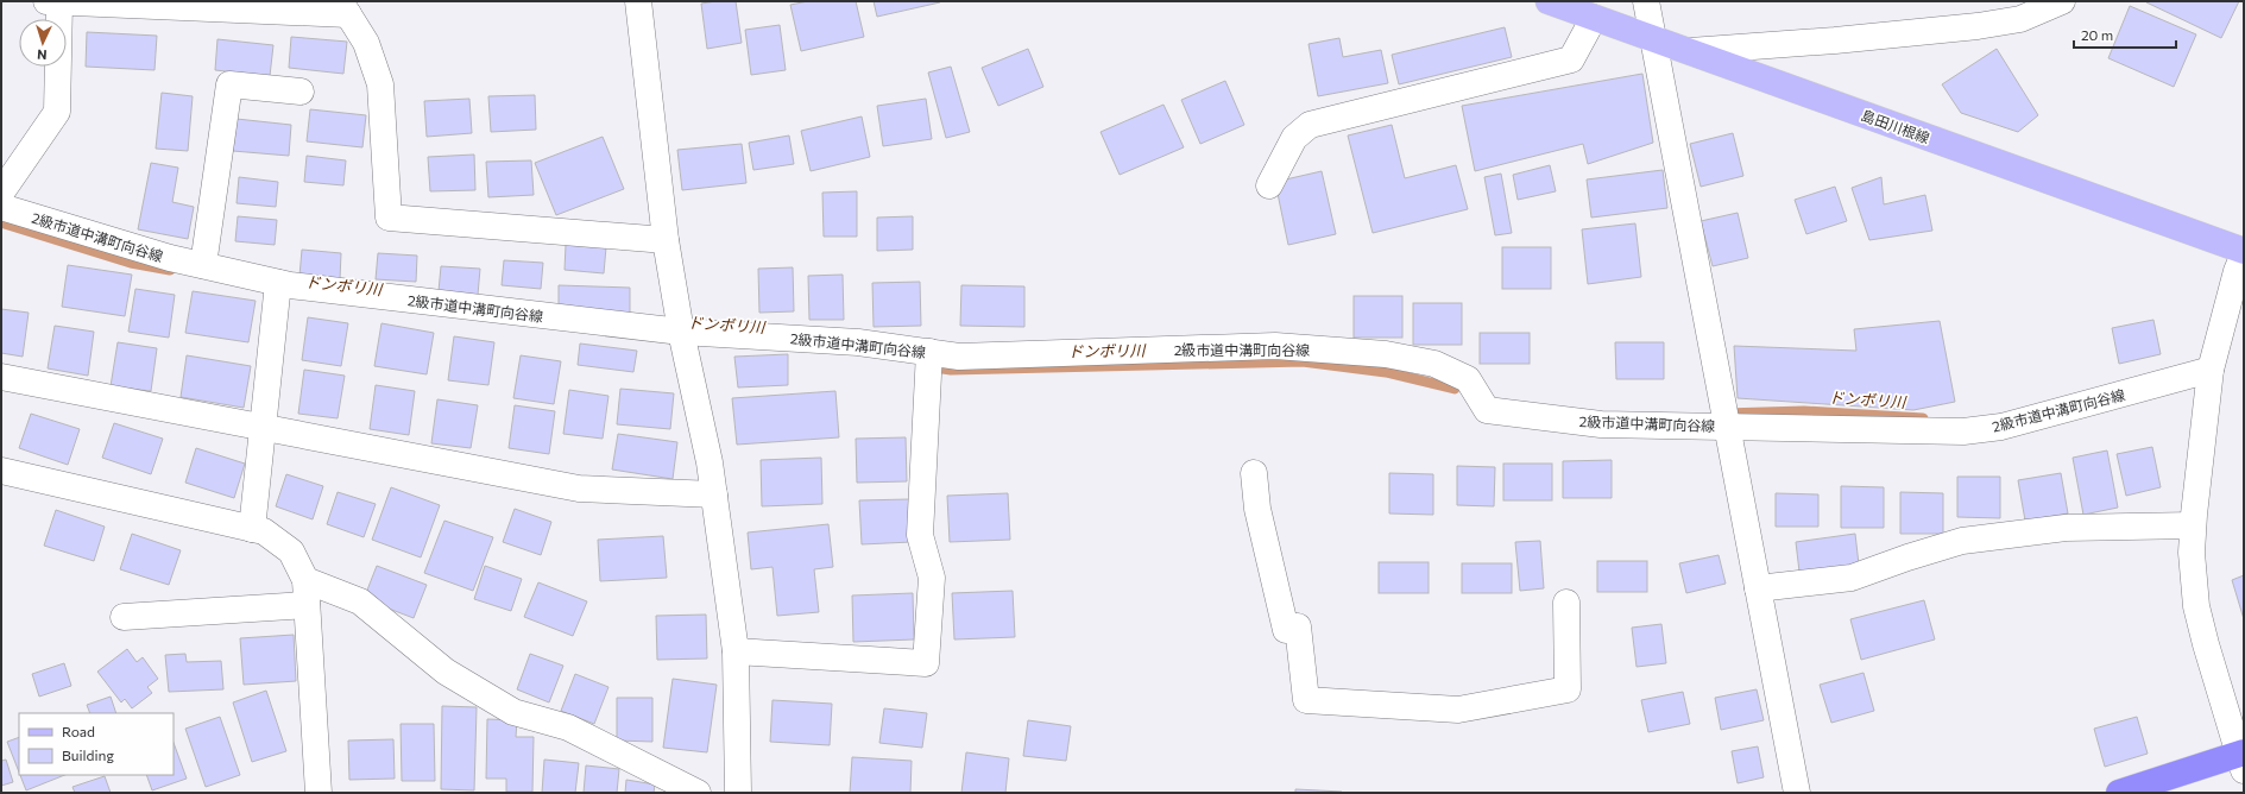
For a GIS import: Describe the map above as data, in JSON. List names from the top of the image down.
{
  "streets": {
    "main road": ["島田川根線"],
    "street": ["2級市道中溝町向谷線"]
  },
  "water": ["ドンボリ川"],
  "legend": ["Road", "Building"],
  "scale_bar": "20 m",
  "north": "bottom"
}
